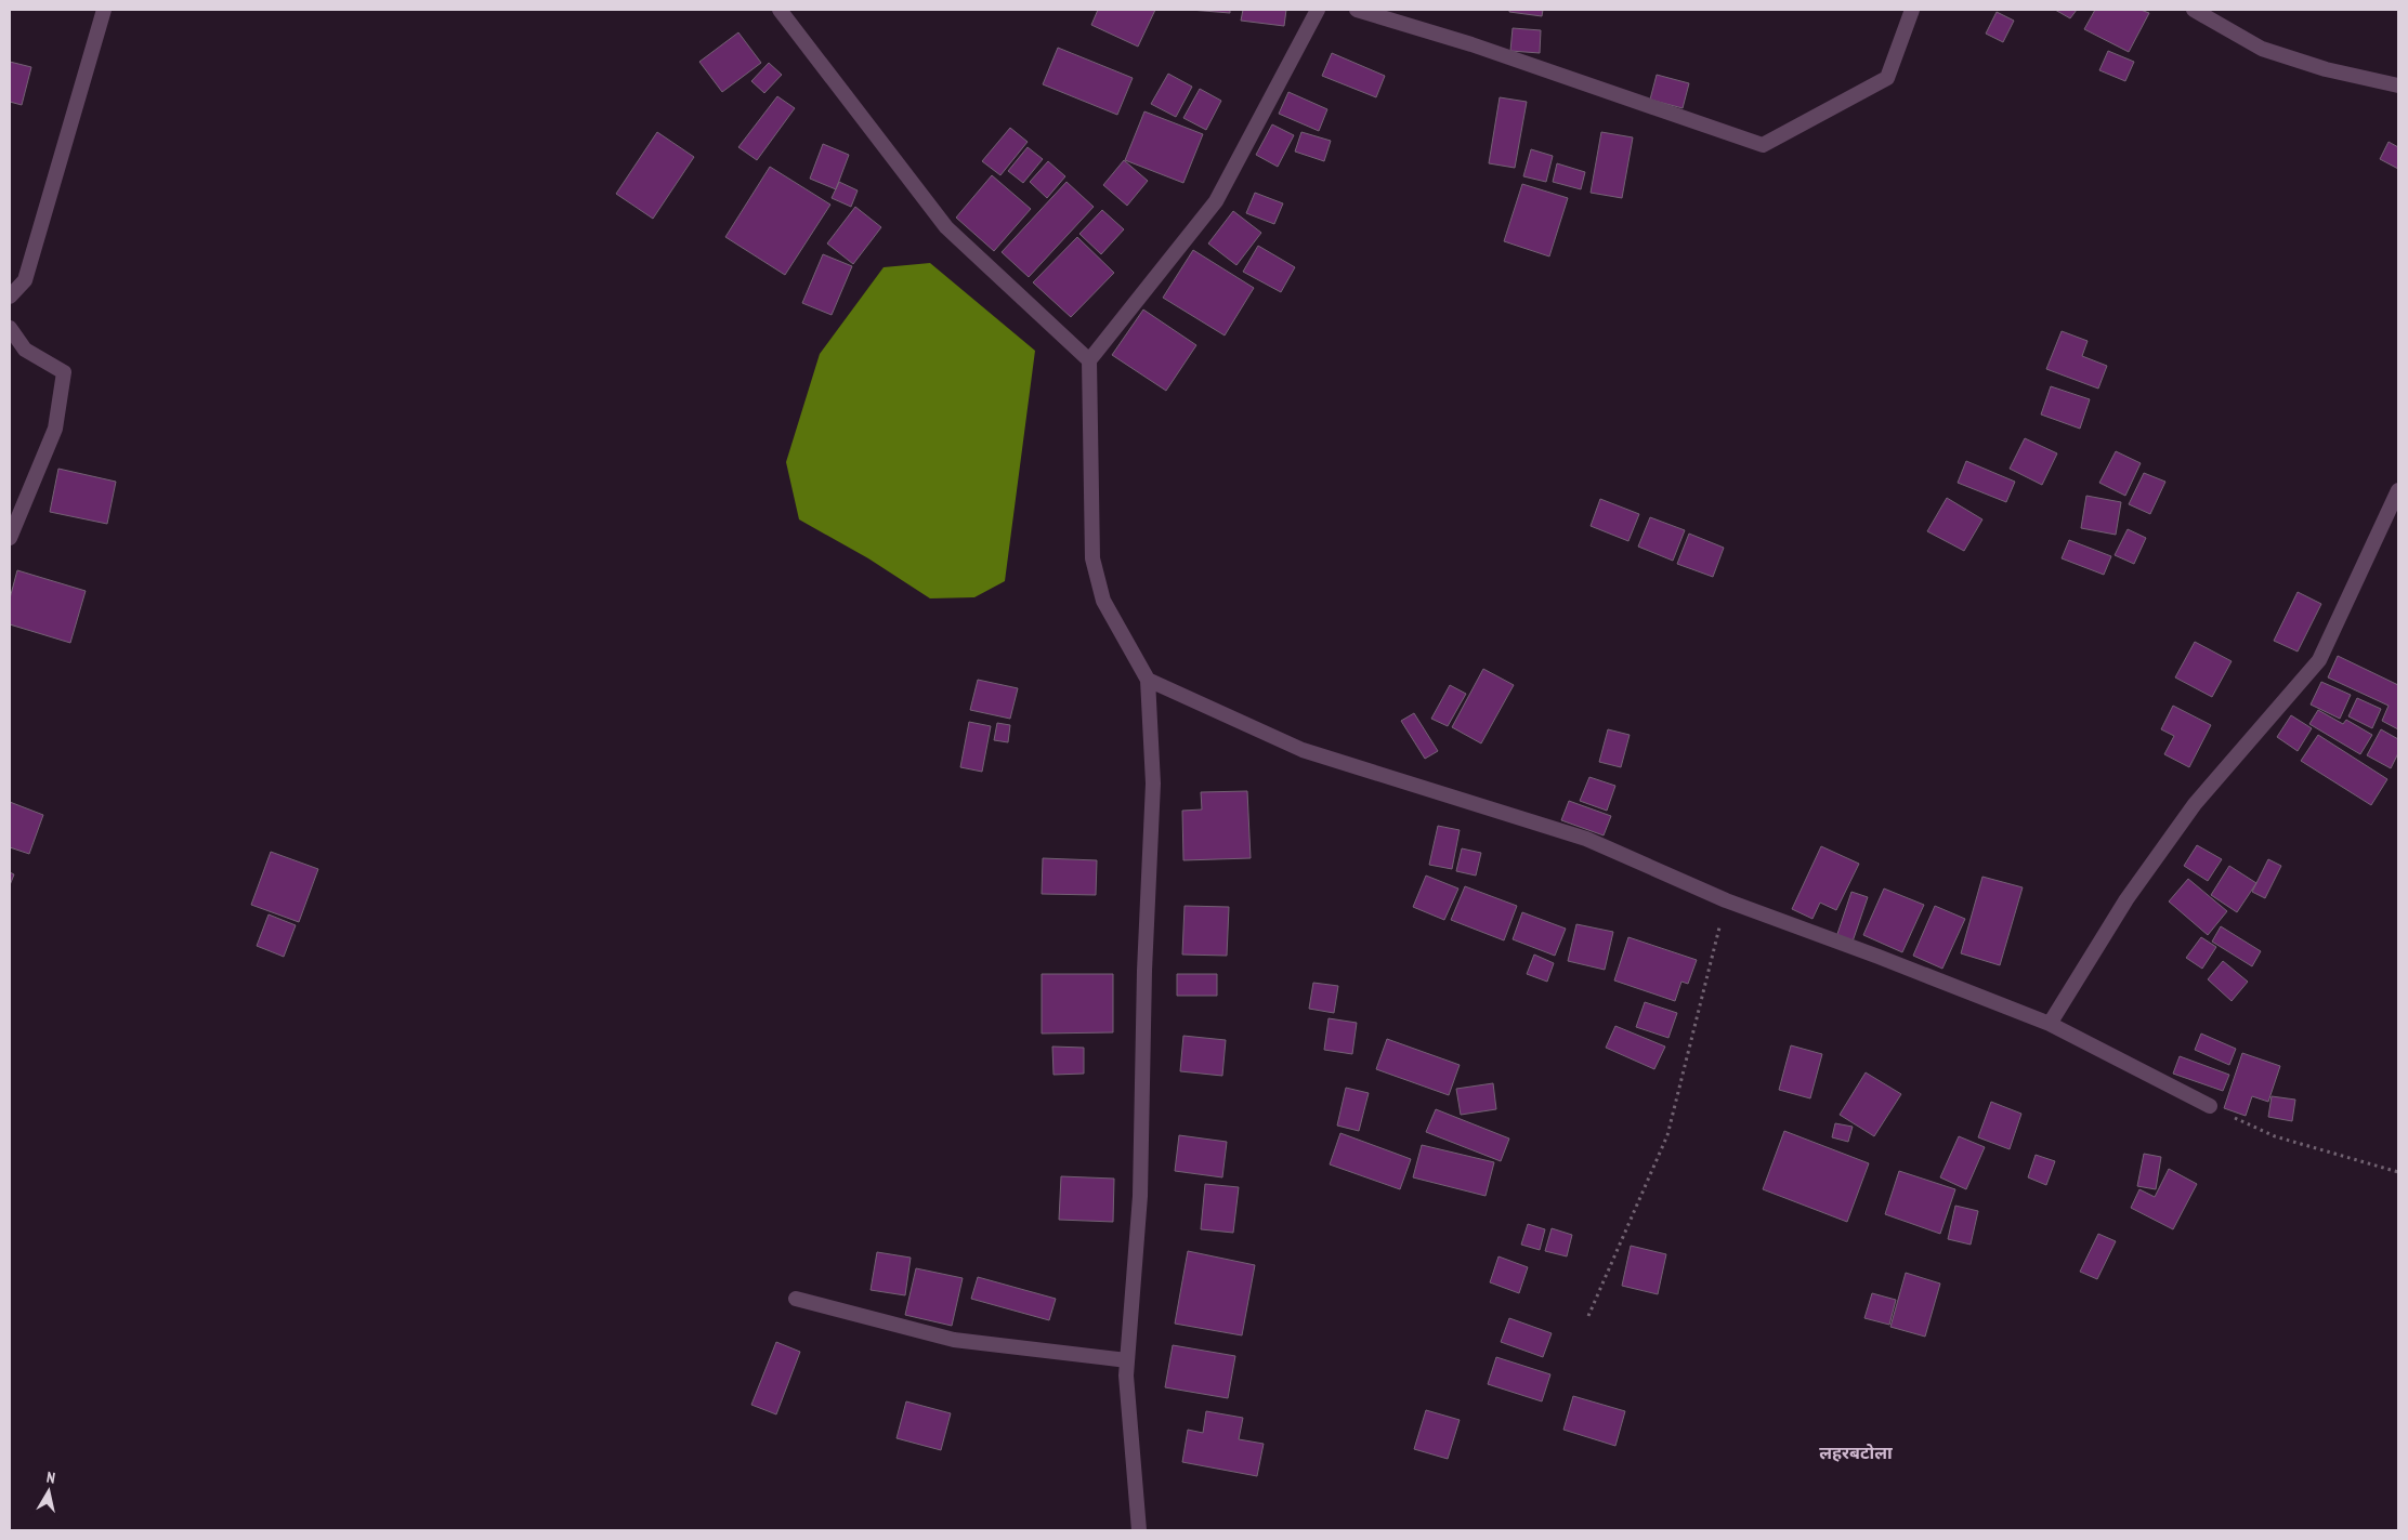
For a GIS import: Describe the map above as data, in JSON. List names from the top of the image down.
{
  "districts": ["लहरबटोला"],
  "north": "top"
}
